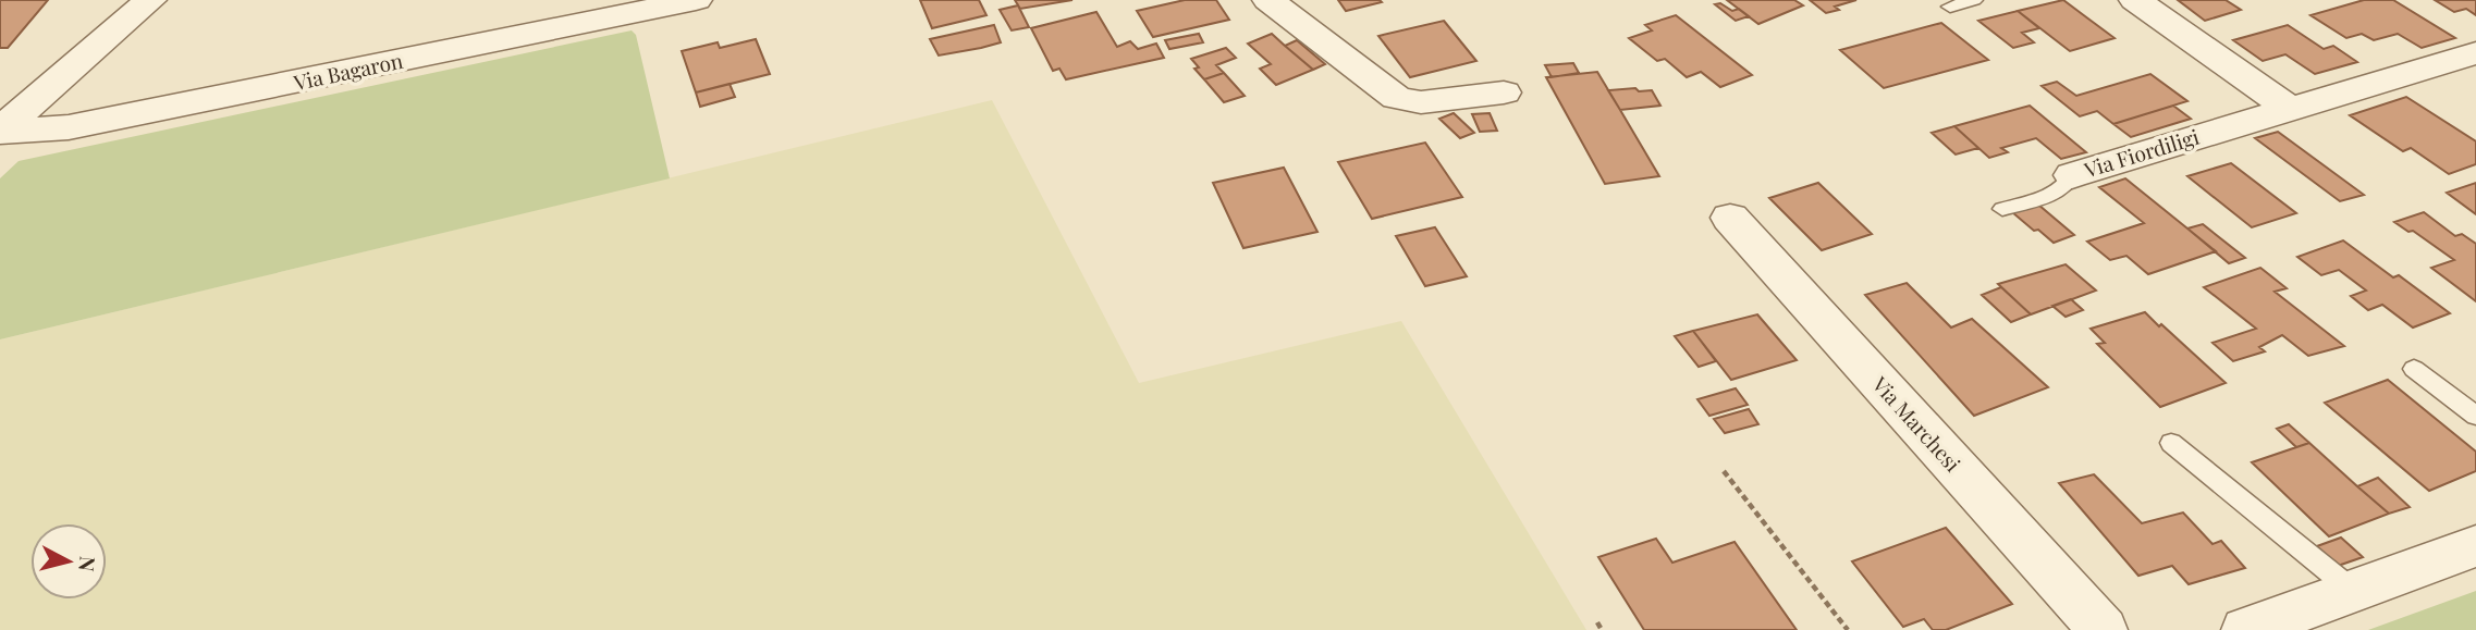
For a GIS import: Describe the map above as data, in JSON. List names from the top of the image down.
{
  "streets": {
    "street": ["Via Bagaron", "Via Fiordiligi", "Via Marchesi"]
  },
  "north": "right"
}
